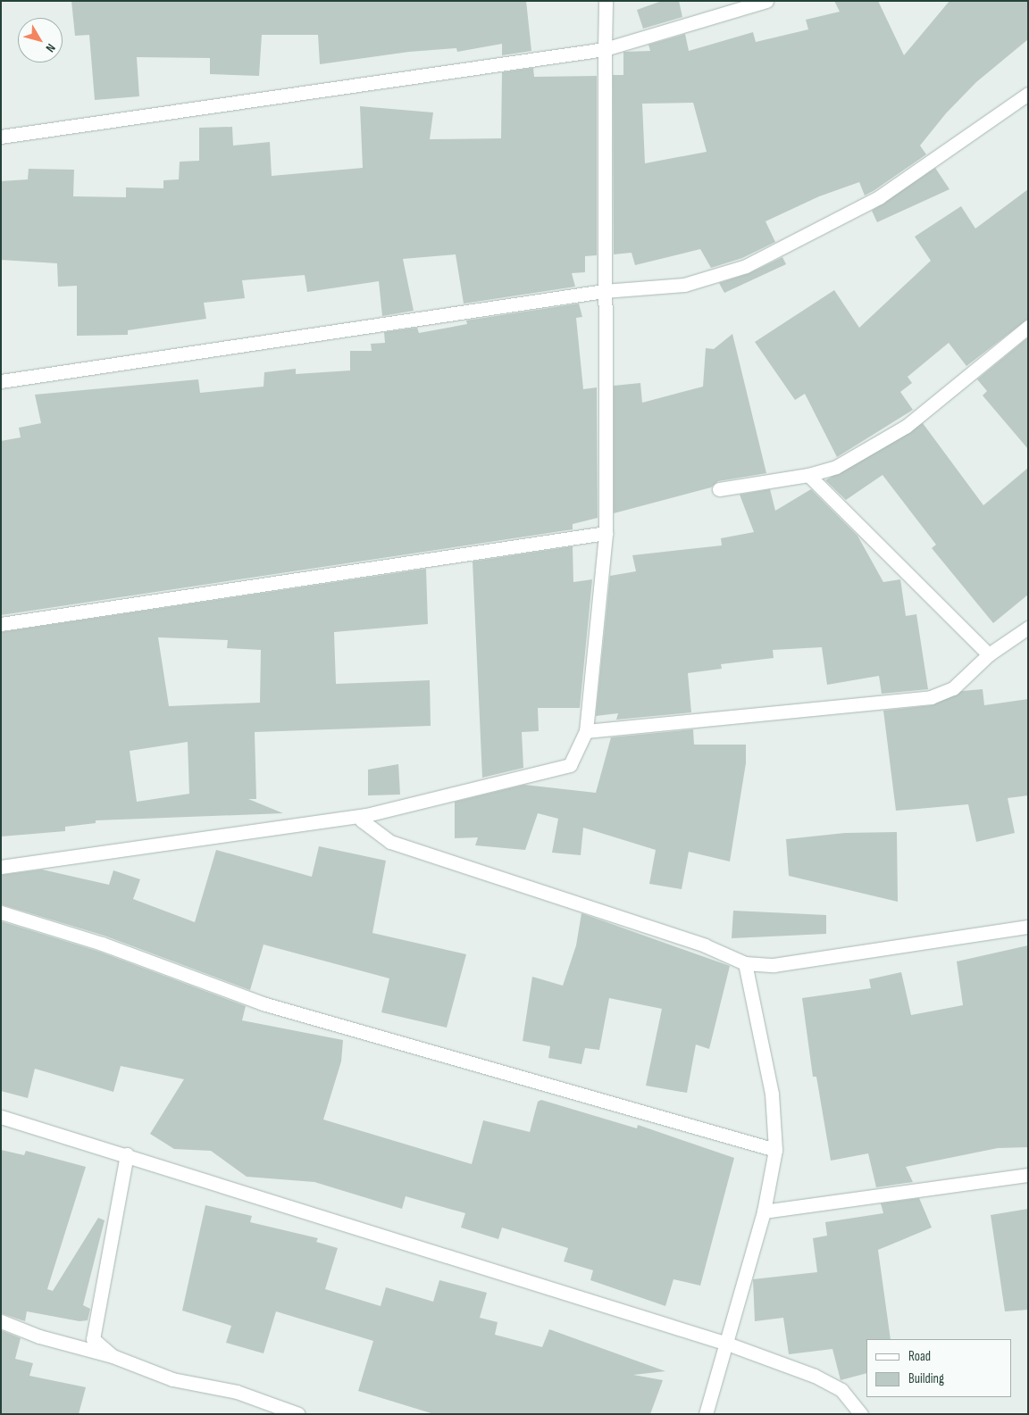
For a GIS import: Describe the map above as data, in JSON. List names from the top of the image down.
{
  "legend": ["Road", "Building"],
  "north": "bottom right"
}
